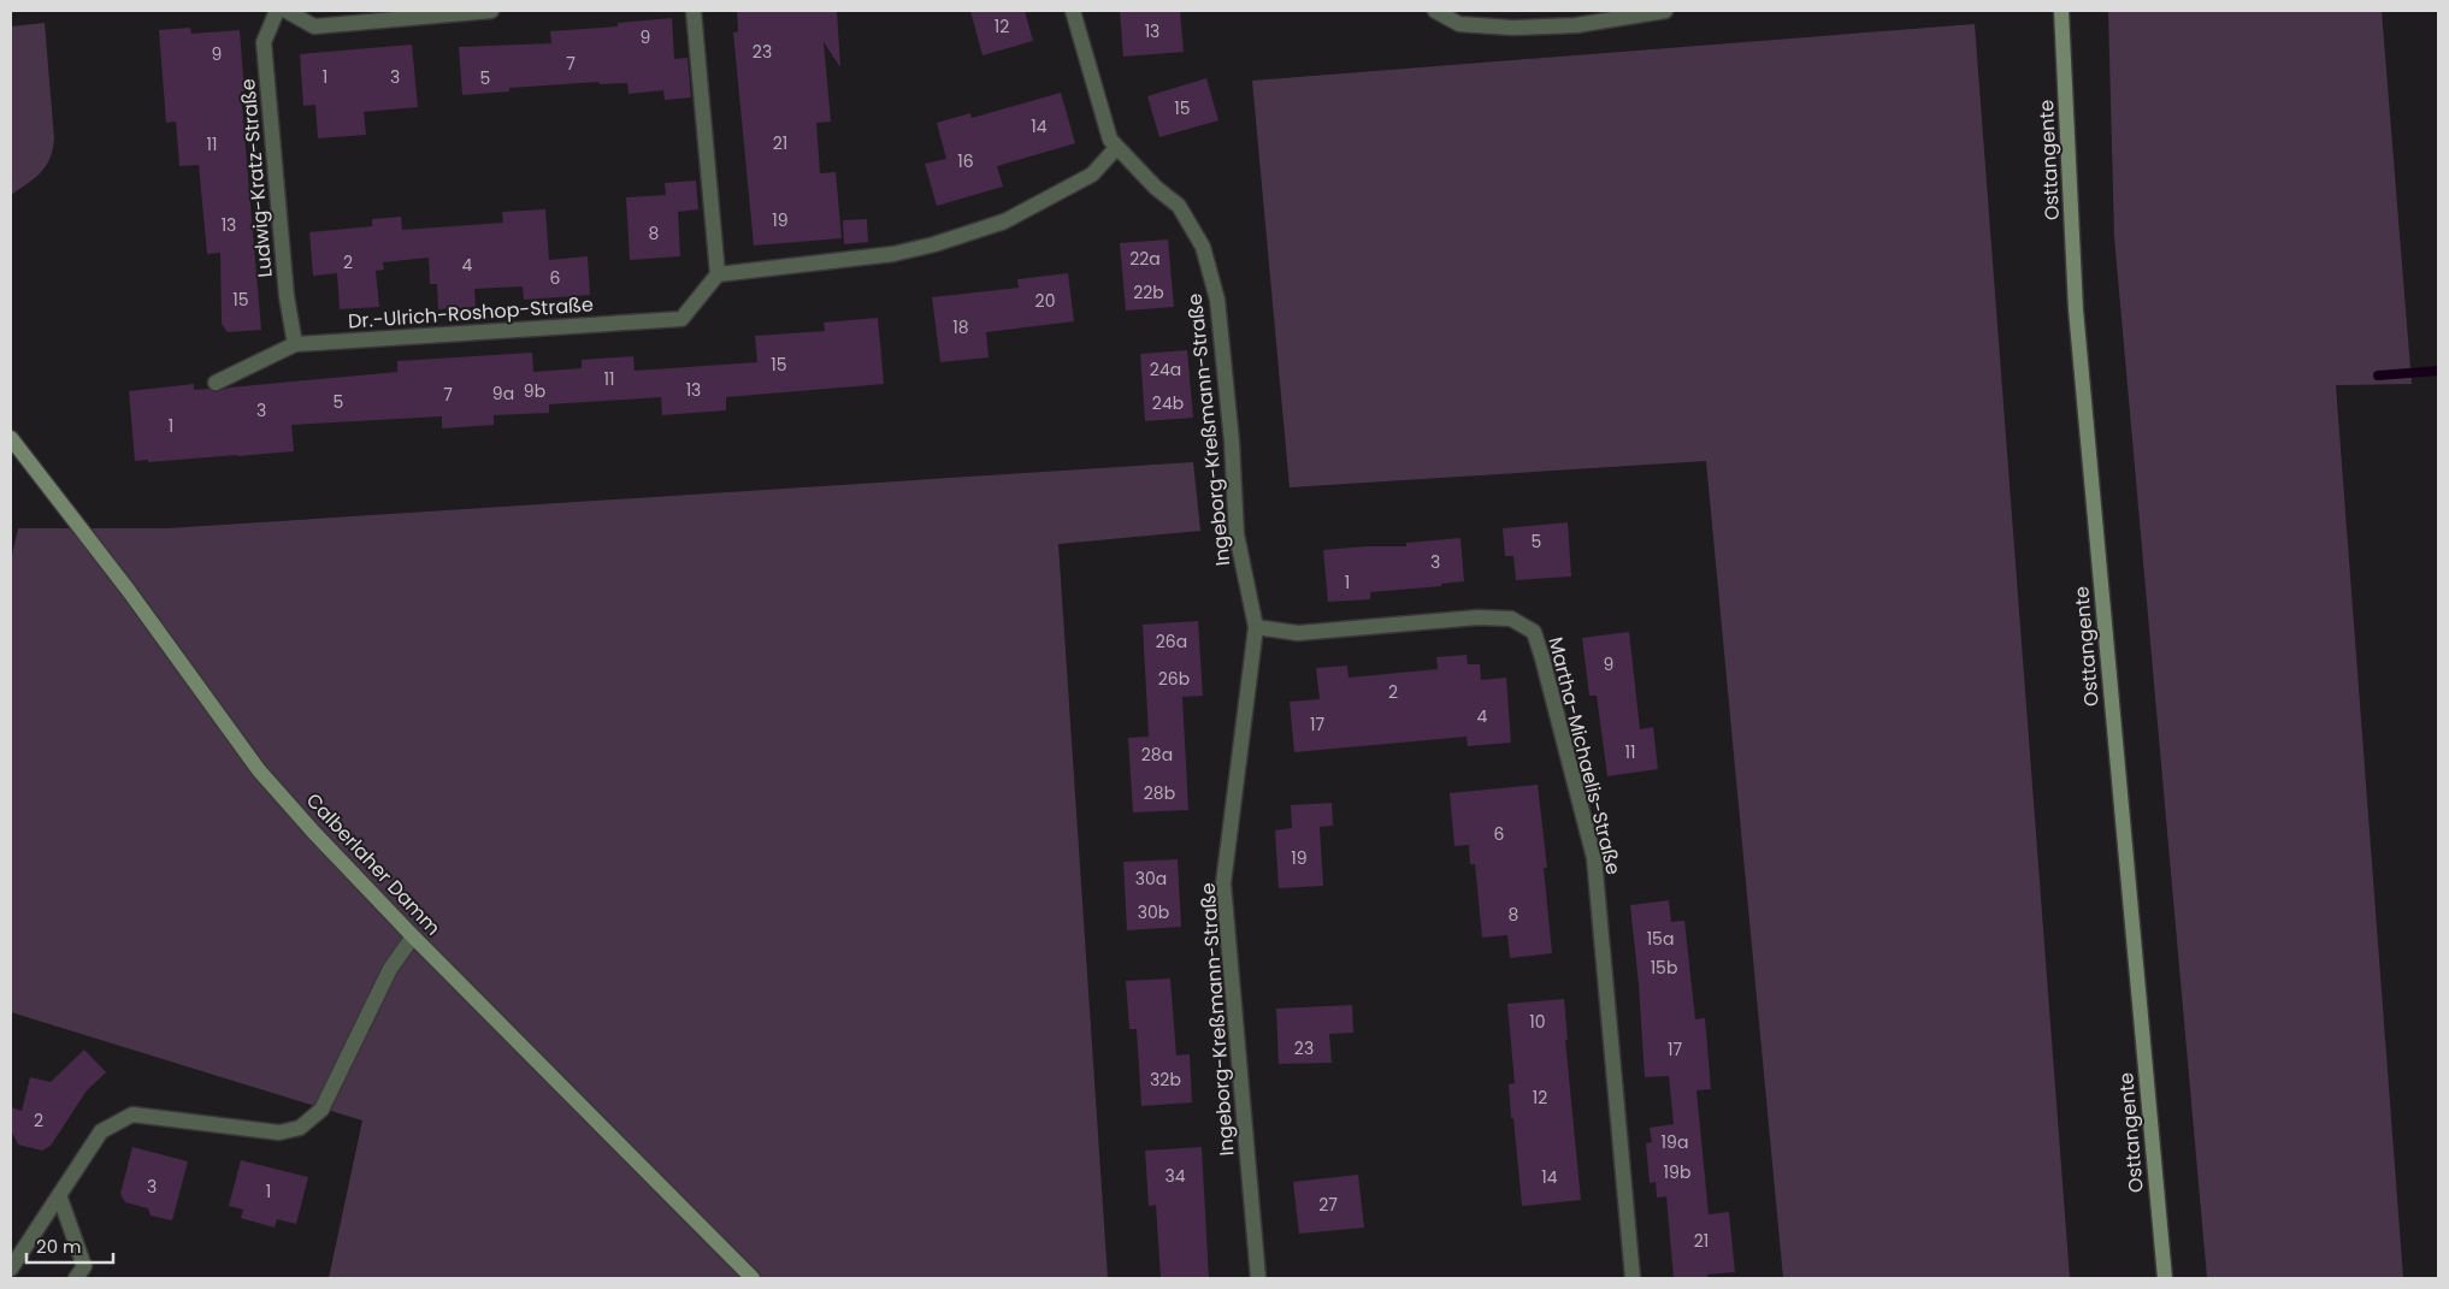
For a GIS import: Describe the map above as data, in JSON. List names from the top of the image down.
{
  "streets": {
    "main road": ["Osttangente", "Calberlaher Damm"],
    "street": [
      "Ludwig-Kratz-Straße",
      "Dr.-Ulrich-Roshop-Straße",
      "Ingeborg-Kreßmann-Straße",
      "Martha-Michaelis-Straße"
    ]
  },
  "crossings": [
    ["Ludwig-Kratz-Straße", "Dr.-Ulrich-Roshop-Straße"],
    ["Ingeborg-Kreßmann-Straße", "Martha-Michaelis-Straße"]
  ],
  "house_numbers": [
    "12",
    "13",
    "9",
    "23",
    "9",
    "7",
    "1",
    "3",
    "5",
    "15",
    "14",
    "21",
    "11",
    "16",
    "19",
    "13",
    "8",
    "22a",
    "2",
    "4",
    "6",
    "22b",
    "15",
    "20",
    "18",
    "15",
    "24a",
    "11",
    "13",
    "9b",
    "9a",
    "7",
    "5",
    "24b",
    "3",
    "1",
    "5",
    "3",
    "1",
    "26a",
    "9",
    "26b",
    "2",
    "4",
    "17",
    "11",
    "28a",
    "28b",
    "6",
    "19",
    "30a",
    "30b",
    "8",
    "15a",
    "15b",
    "10",
    "23",
    "17",
    "32b",
    "12",
    "2",
    "19a",
    "19b",
    "34",
    "14",
    "3",
    "1",
    "27",
    "21"
  ],
  "scale_bar": "20 m"
}
